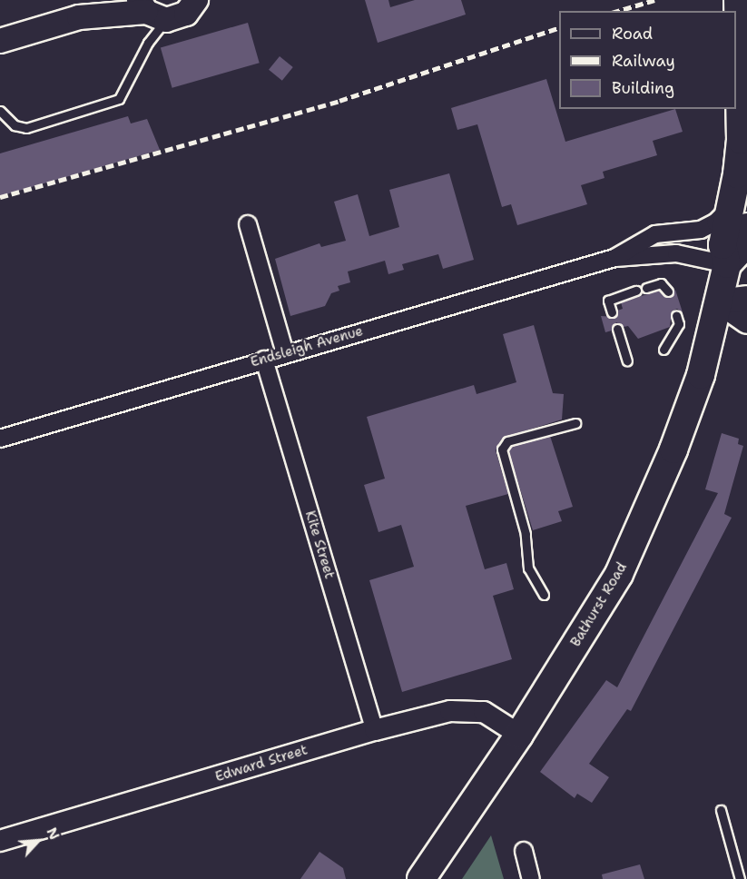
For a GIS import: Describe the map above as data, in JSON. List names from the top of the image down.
{
  "streets": {
    "highway": ["Bathurst Road"],
    "street": ["Endsleigh Avenue", "Kite Street", "Edward Street"]
  },
  "crossings": [
    ["Endsleigh Avenue", "Kite Street"],
    ["Endsleigh Avenue", "Bathurst Road"],
    ["Kite Street", "Edward Street"],
    ["Bathurst Road", "Edward Street"]
  ],
  "legend": ["Road", "Railway", "Building"],
  "north": "top right"
}
